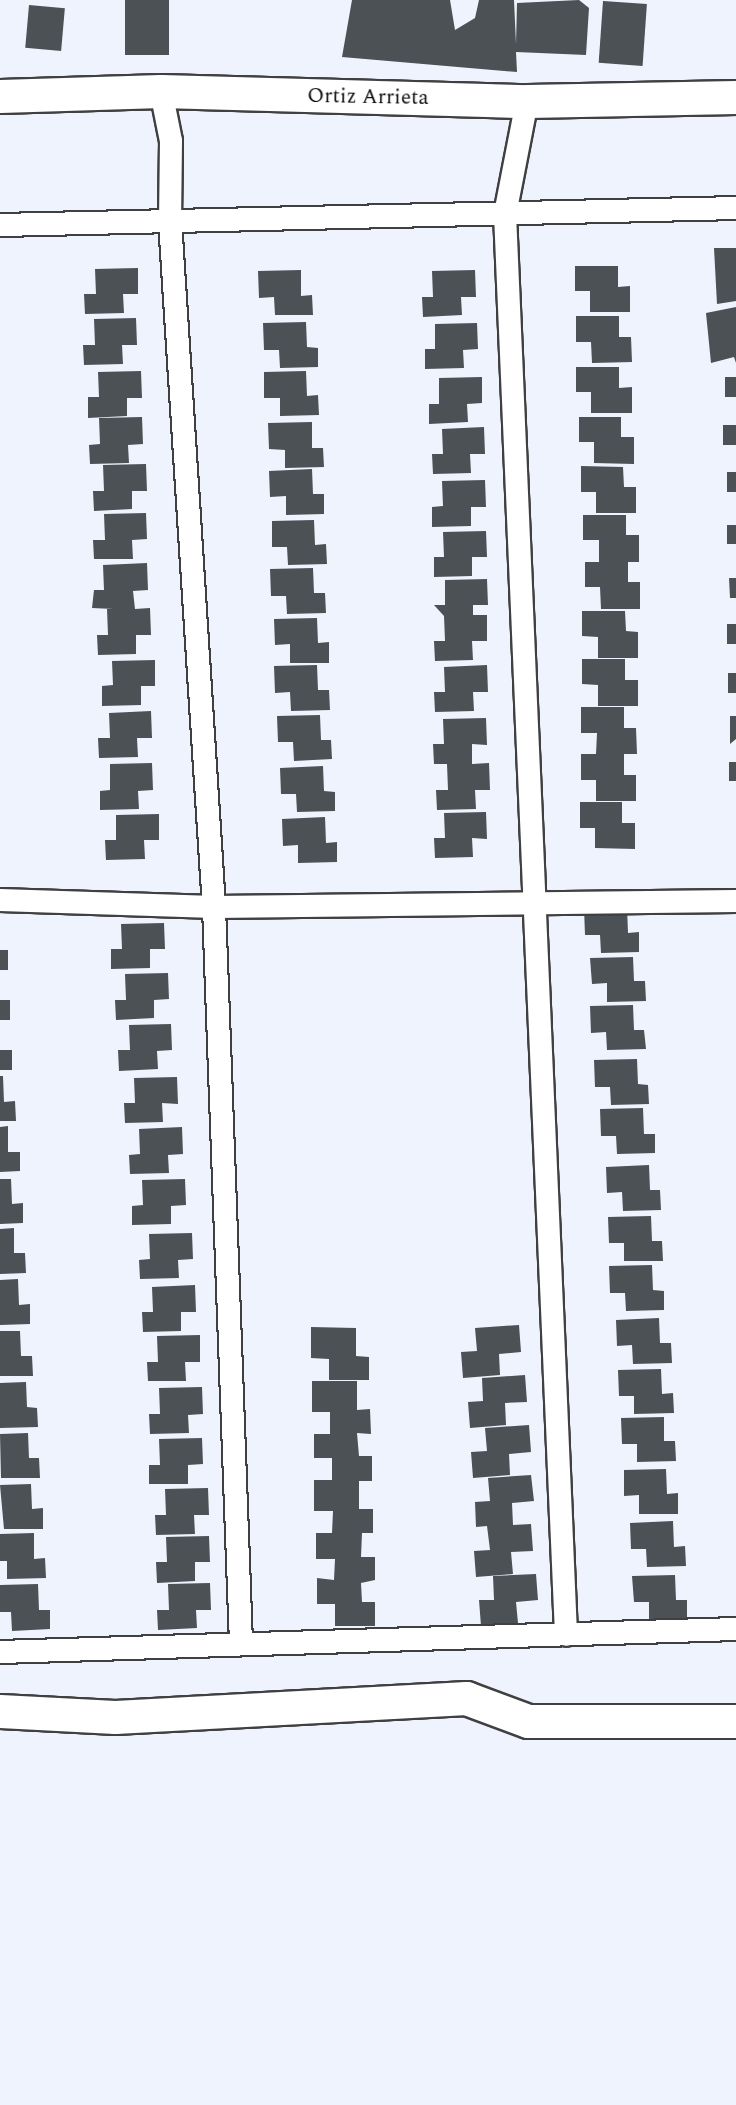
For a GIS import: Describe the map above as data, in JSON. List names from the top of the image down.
{
  "streets": {
    "street": ["Ortiz Arrieta"]
  }
}
